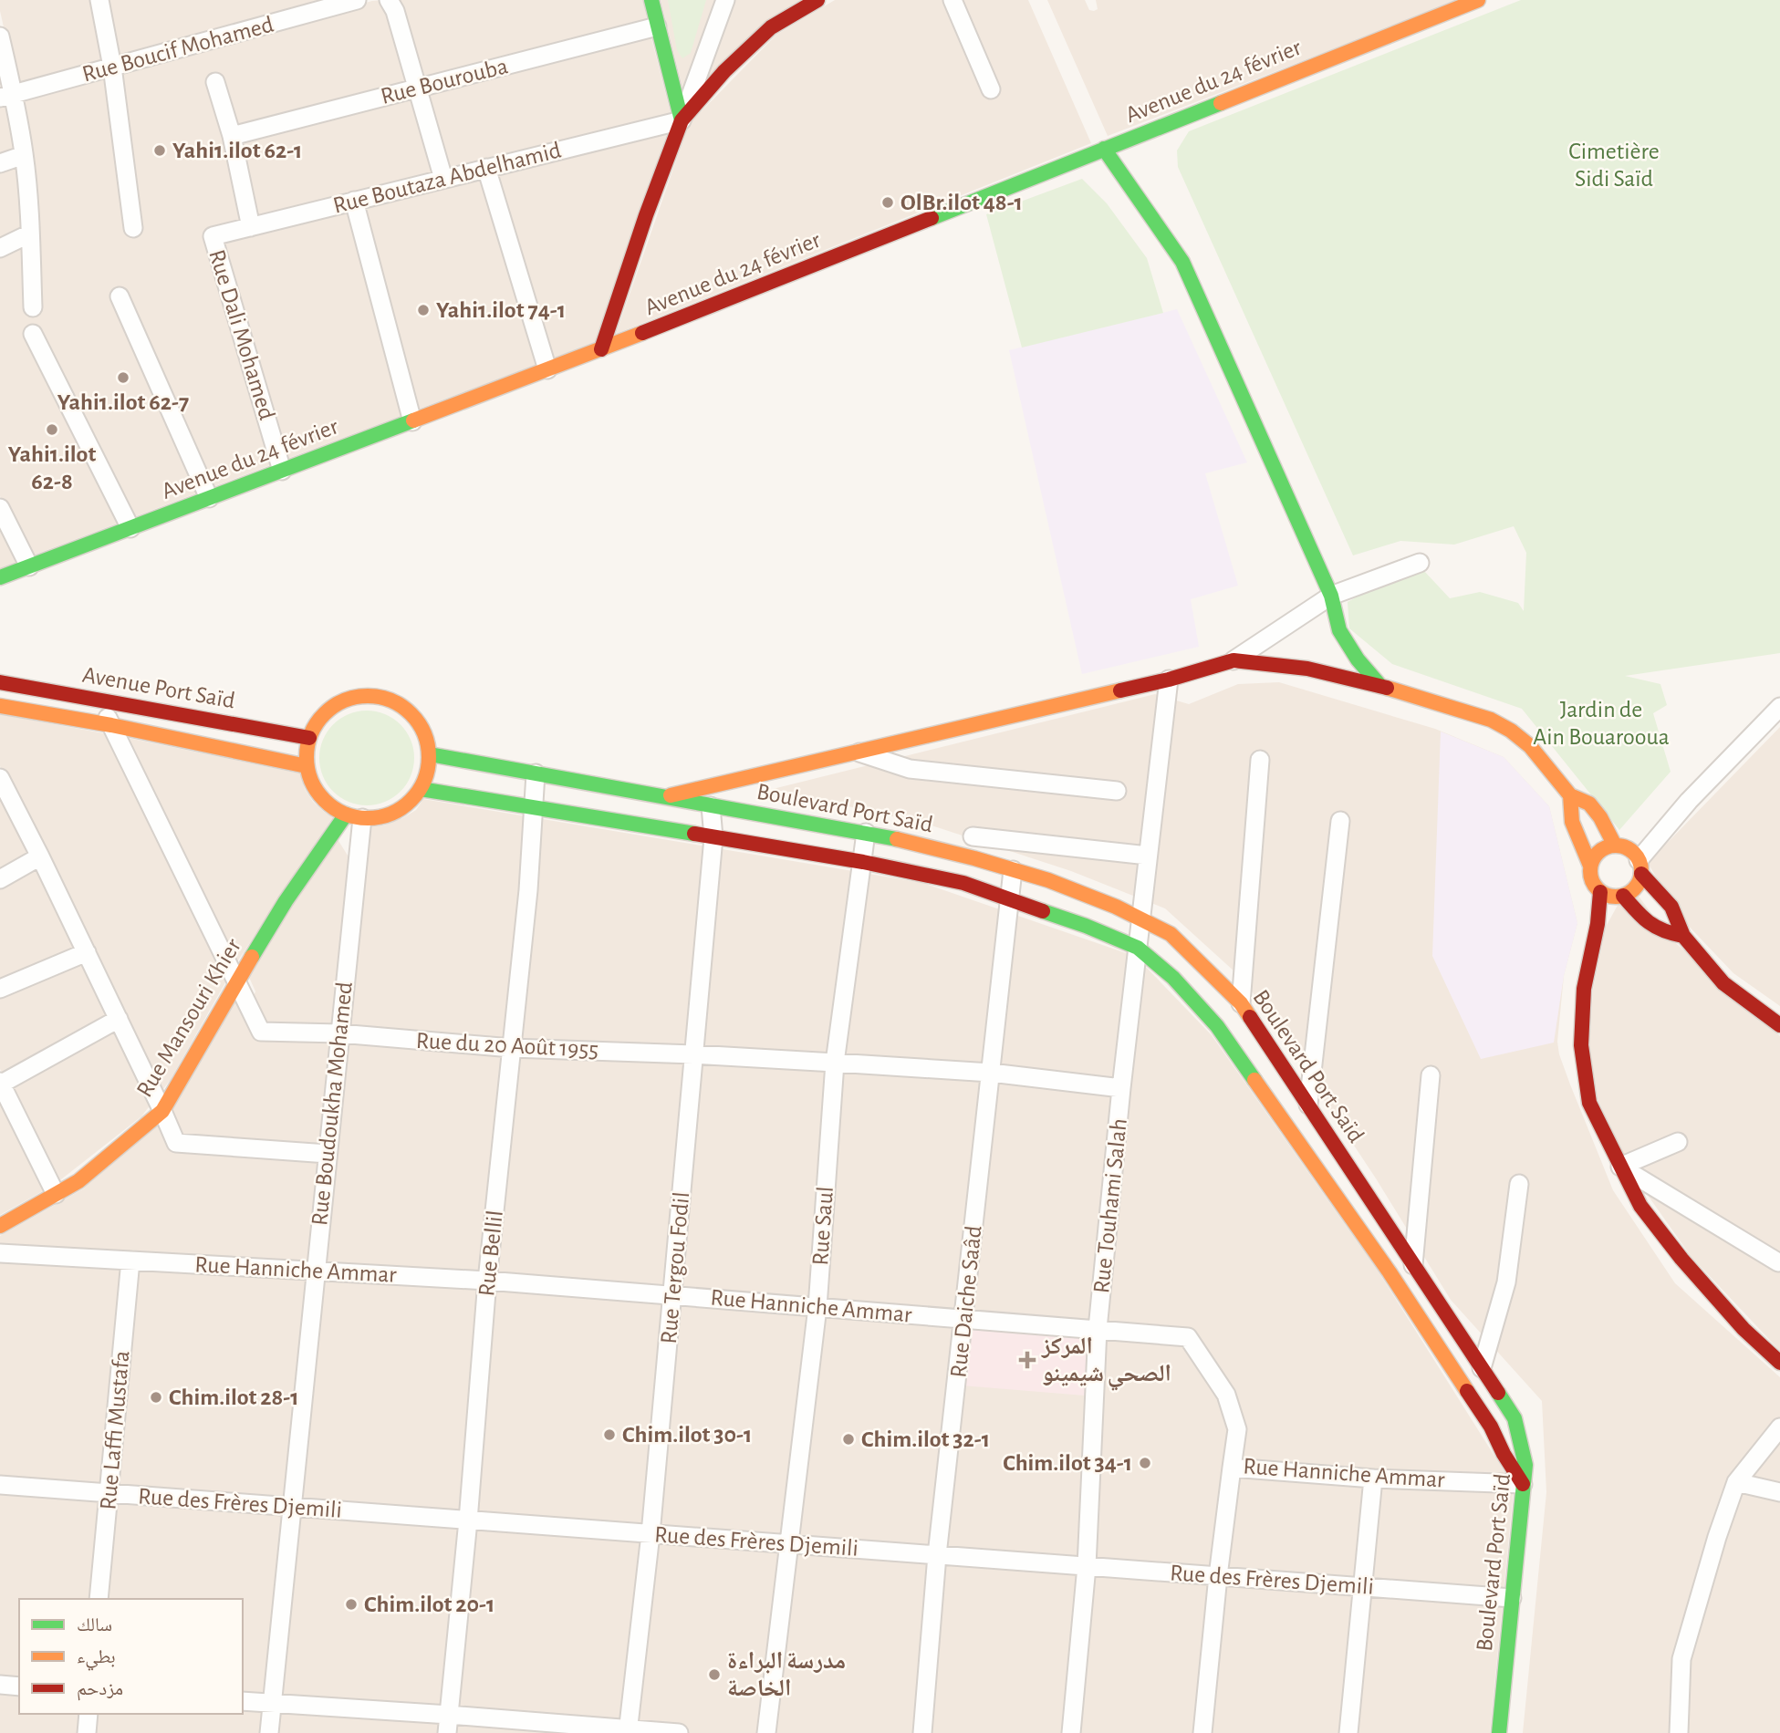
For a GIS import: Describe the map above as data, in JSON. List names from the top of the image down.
{
  "streets": {
    "main road": [
      "Avenue du 24 février",
      "Avenue Port Saïd",
      "Boulevard Port Saïd",
      "Rue Mansouri Khier"
    ],
    "street": [
      "Rue Boucif Mohamed",
      "Rue Bourouba",
      "Rue Boutaza Abdelhamid",
      "Rue Dali Mohamed",
      "Rue du 20 Août 1955",
      "Rue Boudoukha Mohamed",
      "Rue Touhami Salah",
      "Rue Saul",
      "Rue Bellil",
      "Rue Tergou Fodil",
      "Rue Hanniche Ammar",
      "Rue Daiche Saâd",
      "Rue Laffi Mustafa",
      "Rue des Frères Djemili"
    ]
  },
  "crossings": [
    ["Avenue du 24 février", "Rue Dali Mohamed"],
    ["Rue Boutaza Abdelhamid", "Rue Dali Mohamed"],
    ["Avenue Port Saïd", "Boulevard Port Saïd"],
    ["Avenue Port Saïd", "Rue Mansouri Khier"],
    ["Avenue Port Saïd", "Rue du 20 Août 1955"],
    ["Avenue Port Saïd", "Rue Boudoukha Mohamed"],
    ["Boulevard Port Saïd", "Rue Mansouri Khier"],
    ["Boulevard Port Saïd", "Rue Boudoukha Mohamed"],
    ["Boulevard Port Saïd", "Rue Touhami Salah"],
    ["Boulevard Port Saïd", "Rue Saul"],
    ["Boulevard Port Saïd", "Rue Bellil"],
    ["Boulevard Port Saïd", "Rue Tergou Fodil"],
    ["Boulevard Port Saïd", "Rue Hanniche Ammar"],
    ["Boulevard Port Saïd", "Rue Daiche Saâd"],
    ["Boulevard Port Saïd", "Rue des Frères Djemili"],
    ["Rue Mansouri Khier", "Rue du 20 Août 1955"],
    ["Rue Mansouri Khier", "Rue Boudoukha Mohamed"],
    ["Rue du 20 Août 1955", "Rue Boudoukha Mohamed"],
    ["Rue du 20 Août 1955", "Rue Touhami Salah"],
    ["Rue du 20 Août 1955", "Rue Saul"],
    ["Rue du 20 Août 1955", "Rue Bellil"],
    ["Rue du 20 Août 1955", "Rue Tergou Fodil"],
    ["Rue du 20 Août 1955", "Rue Daiche Saâd"],
    ["Rue Boudoukha Mohamed", "Rue Hanniche Ammar"],
    ["Rue Boudoukha Mohamed", "Rue des Frères Djemili"],
    ["Rue Touhami Salah", "Rue Hanniche Ammar"],
    ["Rue Touhami Salah", "Rue des Frères Djemili"],
    ["Rue Saul", "Rue Hanniche Ammar"],
    ["Rue Saul", "Rue des Frères Djemili"],
    ["Rue Bellil", "Rue Hanniche Ammar"],
    ["Rue Bellil", "Rue des Frères Djemili"],
    ["Rue Tergou Fodil", "Rue Hanniche Ammar"],
    ["Rue Tergou Fodil", "Rue des Frères Djemili"],
    ["Rue Hanniche Ammar", "Rue Daiche Saâd"],
    ["Rue Hanniche Ammar", "Rue Laffi Mustafa"],
    ["Rue Daiche Saâd", "Rue des Frères Djemili"],
    ["Rue Laffi Mustafa", "Rue des Frères Djemili"]
  ],
  "parks": ["Cimetière Sidi Saïd", "Jardin de Ain Bouarooua"],
  "places": {
    "other": [
      "Yahi1.ilot 62-1",
      "OlBr.ilot 48-1",
      "Yahi1.ilot 74-1",
      "Yahi1.ilot 62-7",
      "Yahi1.ilot 62-8",
      "Chim.ilot 28-1",
      "Chim.ilot 30-1",
      "Chim.ilot 32-1",
      "Chim.ilot 34-1",
      "Chim.ilot 20-1",
      "مدرسة البراءة الخاصة"
    ],
    "health": ["المركز الصحي شيمينو"]
  },
  "legend": ["سالك", "بطيء", "مزدحم"]
}
